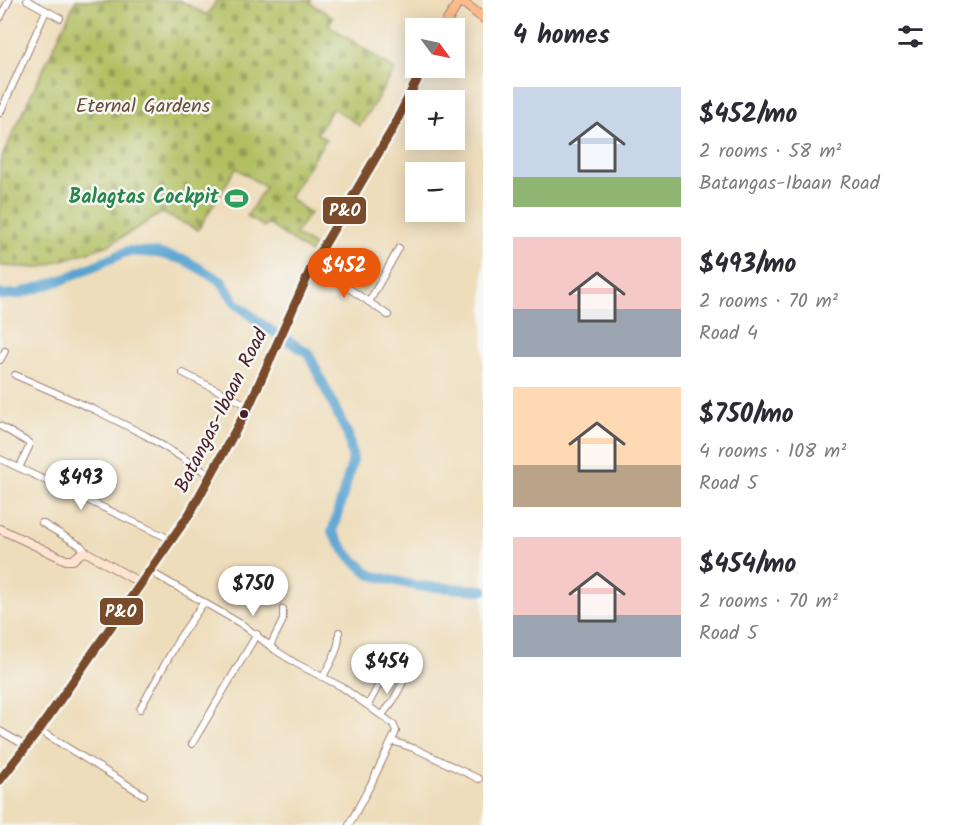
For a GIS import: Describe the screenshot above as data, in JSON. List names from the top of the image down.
{
  "streets": {
    "main road": ["Batangas-Ibaan Road"]
  },
  "parks": ["Eternal Gardens"],
  "places": {
    "sports": ["Balagtas Cockpit"]
  },
  "lines": ["transit line P&O"],
  "north": "bottom right",
  "page": {
    "heading": "4 homes",
    "map_buttons": ["+", "−"],
    "list": [
      {
        "name": "$452/mo",
        "note": "2 rooms · 58 m² · Batangas-Ibaan Road"
      },
      {
        "name": "$493/mo",
        "note": "2 rooms · 70 m² · Road 4"
      },
      {
        "name": "$750/mo",
        "note": "4 rooms · 108 m² · Road 5"
      },
      {
        "name": "$454/mo",
        "note": "2 rooms · 70 m² · Road 5"
      }
    ],
    "price": [
      "$452",
      "$493",
      "$750",
      "$454"
    ]
  }
}
